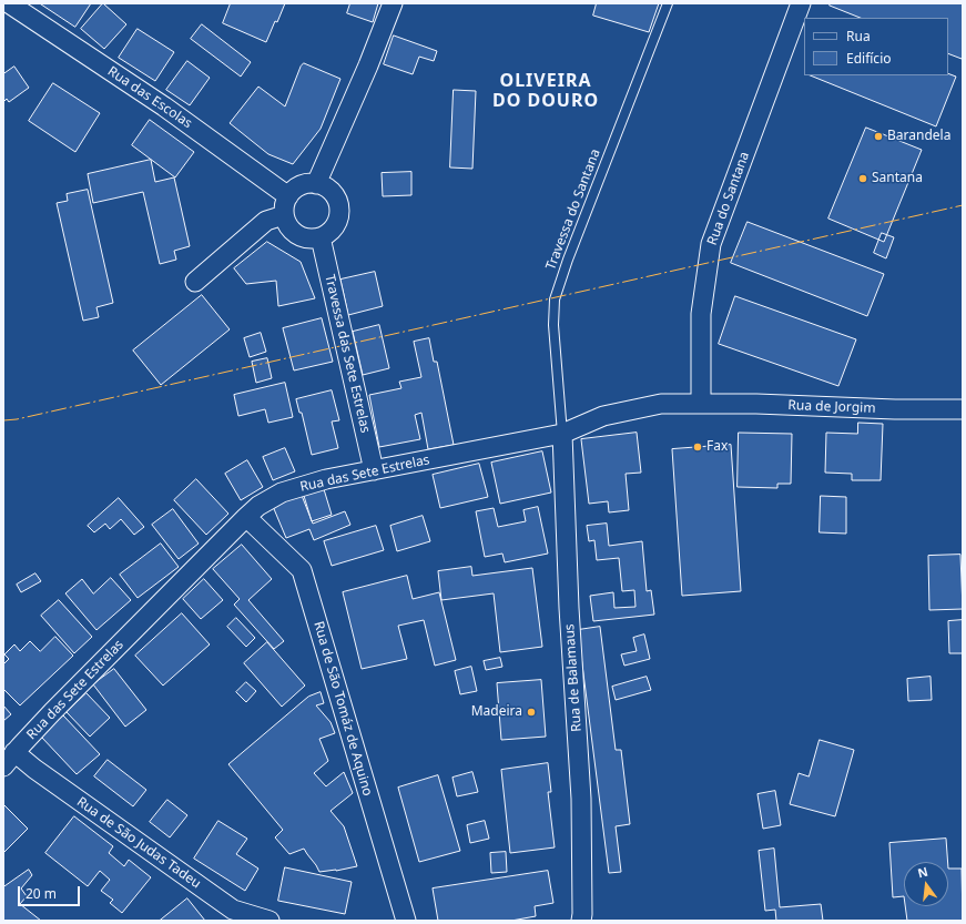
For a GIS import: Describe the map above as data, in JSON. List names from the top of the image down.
{
  "streets": {
    "street": [
      "Rua das Escolas",
      "Rua do Santana",
      "Travessa das Sete Estrelas",
      "Rua de Jorgim",
      "Rua das Sete Estrelas",
      "Rua de Balamaus",
      "Rua de São Tomáz de Aquino",
      "Rua de São Judas Tadeu"
    ],
    "lane": ["Travessa do Santana"]
  },
  "crossings": [
    ["Rua das Escolas", "Travessa das Sete Estrelas"],
    ["Rua do Santana", "Rua de Jorgim"],
    ["Rua do Santana", "Rua das Sete Estrelas"],
    ["Travessa do Santana", "Rua das Sete Estrelas"],
    ["Travessa do Santana", "Rua de Balamaus"],
    ["Travessa das Sete Estrelas", "Rua das Sete Estrelas"],
    ["Rua de Jorgim", "Rua das Sete Estrelas"],
    ["Rua das Sete Estrelas", "Rua de Balamaus"],
    ["Rua das Sete Estrelas", "Rua de São Tomáz de Aquino"],
    ["Rua das Sete Estrelas", "Rua de São Judas Tadeu"]
  ],
  "districts": ["OLIVEIRA DO DOURO"],
  "places": [
    "Barandela",
    "Santana",
    "Fax",
    "Madeira"
  ],
  "legend": ["Rua", "Edifício"],
  "scale_bar": "20 m",
  "north": "top"
}
